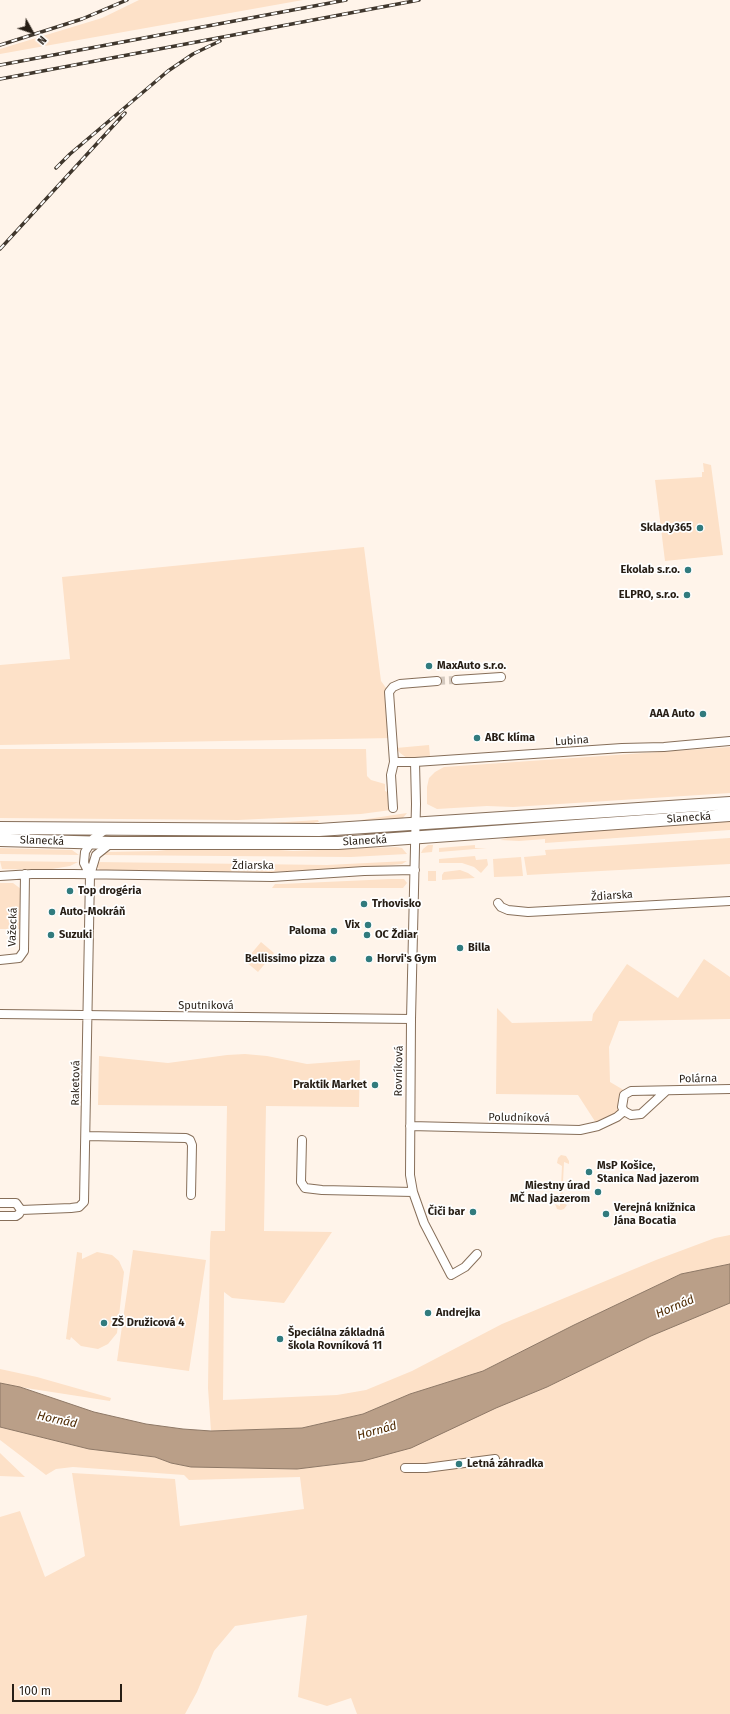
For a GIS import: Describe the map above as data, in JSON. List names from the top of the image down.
{
  "streets": {
    "main road": ["Slanecká"],
    "street": [
      "Lubina",
      "Ždiarska",
      "Važecká",
      "Sputniková",
      "Rovníková",
      "Polárna",
      "Raketová",
      "Poludníková"
    ]
  },
  "crossings": [
    ["Slanecká", "Rovníková"],
    ["Slanecká", "Raketová"],
    ["Ždiarska", "Rovníková"],
    ["Ždiarska", "Raketová"],
    ["Sputniková", "Rovníková"],
    ["Sputniková", "Raketová"],
    ["Rovníková", "Poludníková"],
    ["Polárna", "Poludníková"]
  ],
  "water": ["Hornád"],
  "places": [
    "Sklady365",
    "Ekolab s.r.o.",
    "ELPRO, s.r.o.",
    "MaxAuto s.r.o.",
    "AAA Auto",
    "ABC klíma",
    "Top drogéria",
    "Trhovisko",
    "Auto-Mokráň",
    "Vix",
    "Paloma",
    "Suzuki",
    "OC Ždiar",
    "Billa",
    "Bellissimo pizza",
    "Horvi's Gym",
    "Praktik Market",
    "MsP Košice, Stanica Nad jazerom",
    "Miestny úrad MČ Nad jazerom",
    "Čiči bar",
    "Verejná knižnica Jána Bocatia",
    "Andrejka",
    "ZŠ Družicová 4",
    "Špeciálna základná škola Rovníková 11",
    "Letná záhradka"
  ],
  "scale_bar": "100 m",
  "north": "bottom right"
}
